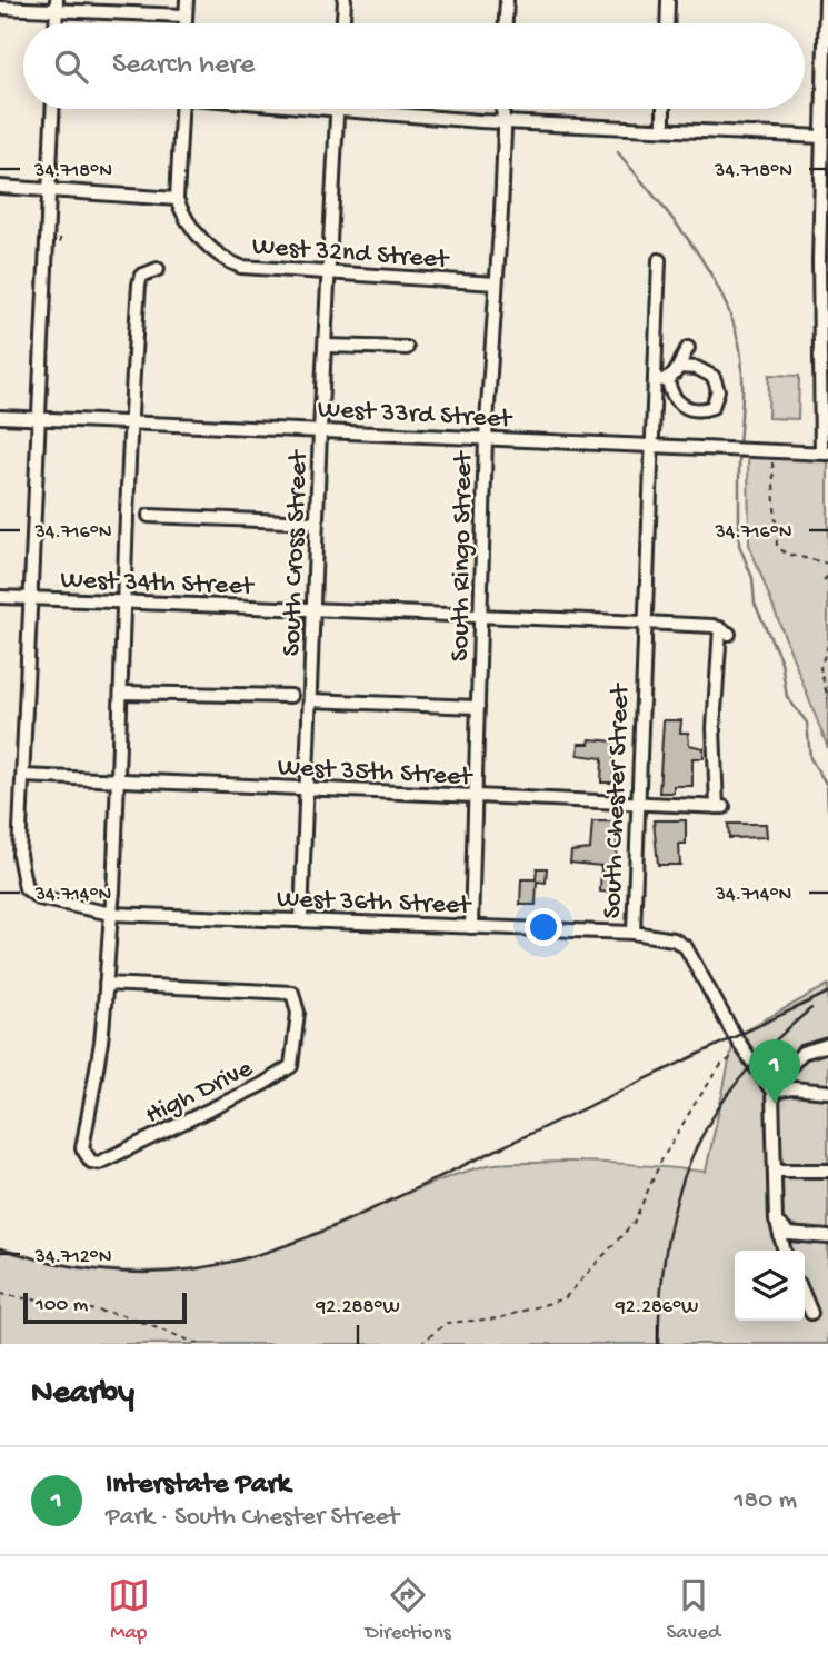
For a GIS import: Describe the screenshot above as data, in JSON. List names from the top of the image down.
{
  "streets": {
    "street": [
      "West 32nd Street",
      "West 33rd Street",
      "South Cross Street",
      "South Ringo Street",
      "West 34th Street",
      "West 35th Street",
      "South Chester Street",
      "West 36th Street",
      "High Drive"
    ]
  },
  "crossings": [
    ["West 32nd Street", "South Cross Street"],
    ["West 32nd Street", "South Ringo Street"],
    ["West 33rd Street", "South Cross Street"],
    ["West 33rd Street", "South Ringo Street"],
    ["West 33rd Street", "South Chester Street"],
    ["West 33rd Street", "West 36th Street"],
    ["South Cross Street", "West 34th Street"],
    ["South Cross Street", "West 35th Street"],
    ["South Cross Street", "West 36th Street"],
    ["South Ringo Street", "West 34th Street"],
    ["South Ringo Street", "West 35th Street"],
    ["South Ringo Street", "West 36th Street"],
    ["West 34th Street", "West 35th Street"],
    ["West 34th Street", "South Chester Street"],
    ["West 34th Street", "West 36th Street"],
    ["West 35th Street", "South Chester Street"],
    ["West 35th Street", "West 36th Street"],
    ["South Chester Street", "West 36th Street"]
  ],
  "scale_bar": "100 m",
  "page": {
    "search": "Search here",
    "pins": "1",
    "scale": "100 m",
    "heading": "Nearby",
    "list": [
      {
        "mark": "1",
        "name": "Interstate Park",
        "note": "Park · South Chester Street",
        "value": "180 m"
      }
    ],
    "nav": ["Map", "Directions", "Saved"]
  },
  "coordinates": [
    "34.718°N",
    "34.716°N",
    "34.714°N",
    "34.712°N",
    "92.288°W",
    "92.286°W"
  ]
}
